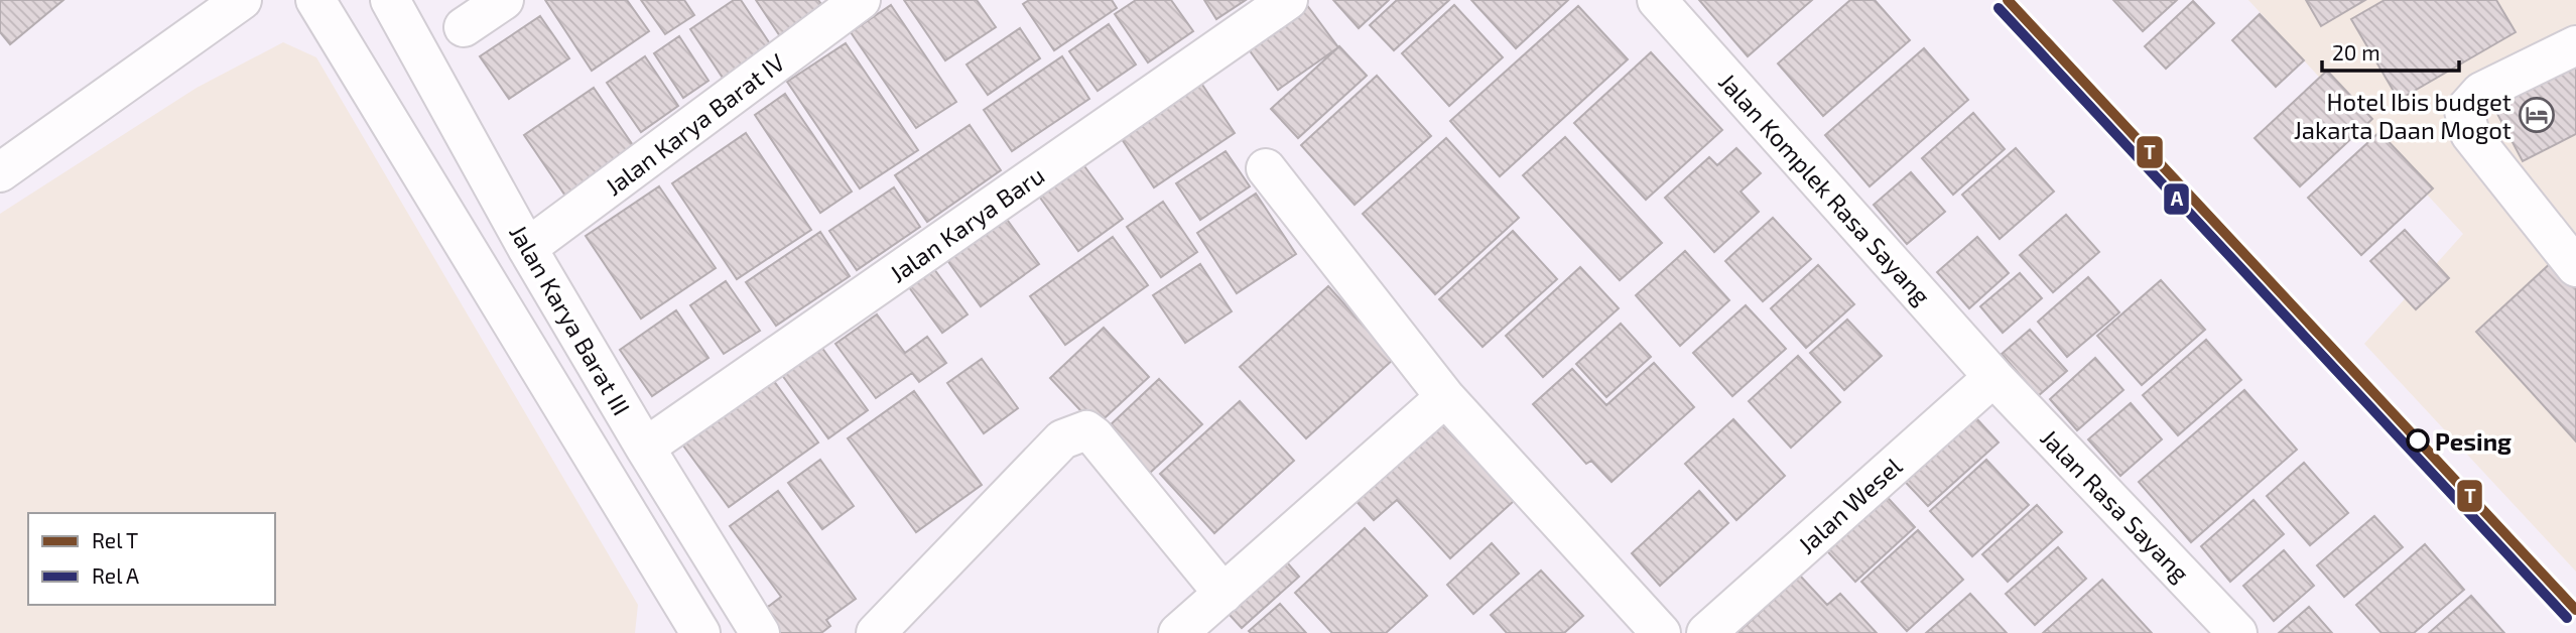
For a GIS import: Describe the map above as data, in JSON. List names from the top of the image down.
{
  "streets": {
    "street": [
      "Jalan Karya Barat IV",
      "Jalan Komplek Rasa Sayang",
      "Jalan Karya Baru",
      "Jalan Karya Barat III",
      "Jalan Wesel",
      "Jalan Rasa Sayang"
    ]
  },
  "crossings": [
    ["Jalan Karya Barat IV", "Jalan Karya Barat III"],
    ["Jalan Komplek Rasa Sayang", "Jalan Wesel"],
    ["Jalan Komplek Rasa Sayang", "Jalan Rasa Sayang"],
    ["Jalan Karya Baru", "Jalan Karya Barat III"],
    ["Jalan Wesel", "Jalan Rasa Sayang"]
  ],
  "places": {
    "hotel": ["Hotel Ibis budget Jakarta Daan Mogot"],
    "other": ["Pesing"]
  },
  "lines": ["rail line T", "rail line A"],
  "legend": ["Rel T", "Rel A"],
  "scale_bar": "20 m"
}
